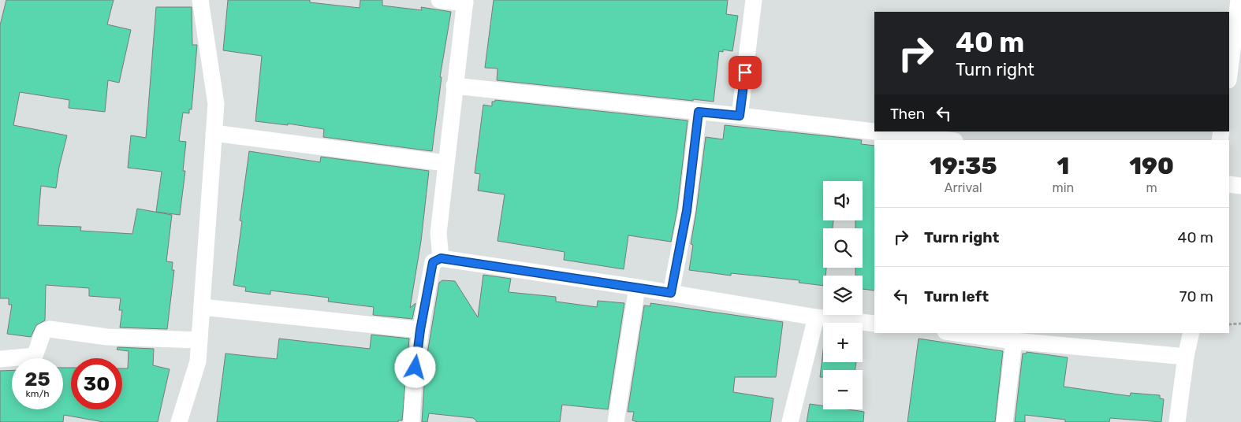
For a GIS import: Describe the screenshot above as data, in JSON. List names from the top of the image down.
{
  "page": {
    "turn": ["40 m", "Turn right"],
    "then": "Then",
    "eta": [
      "19:35",
      "Arrival",
      "1",
      "min",
      "190",
      "m"
    ],
    "map_buttons": ["+", "−"],
    "list": [
      {
        "name": "Turn right",
        "value": "40 m"
      },
      {
        "name": "Turn left",
        "value": "70 m"
      }
    ],
    "speed": "25 km/h",
    "limit": "30"
  }
}
